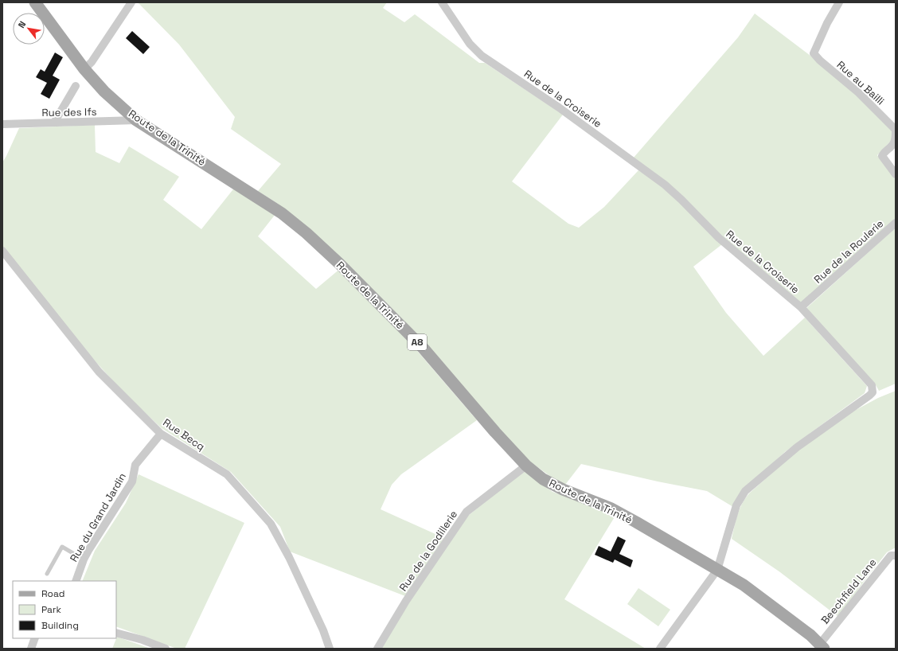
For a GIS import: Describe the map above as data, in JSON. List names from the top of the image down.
{
  "streets": {
    "main road": ["Route de la Trinité", "A8"],
    "street": [
      "Rue au Bailli",
      "Rue de la Croiserie",
      "Rue des Ifs",
      "Rue de la Roulerie",
      "Rue Becq",
      "Rue du Grand Jardin",
      "Rue de la Godillerie",
      "Beechfield Lane"
    ]
  },
  "crossings": [
    ["Rue de la Croiserie", "Route de la Trinité"],
    ["Rue de la Croiserie", "Rue de la Roulerie"],
    ["Rue des Ifs", "Route de la Trinité"],
    ["Route de la Trinité", "Rue de la Godillerie"],
    ["Route de la Trinité", "Beechfield Lane"],
    ["Rue Becq", "Rue du Grand Jardin"]
  ],
  "legend": ["Road", "Park", "Building"],
  "north": "top left"
}
